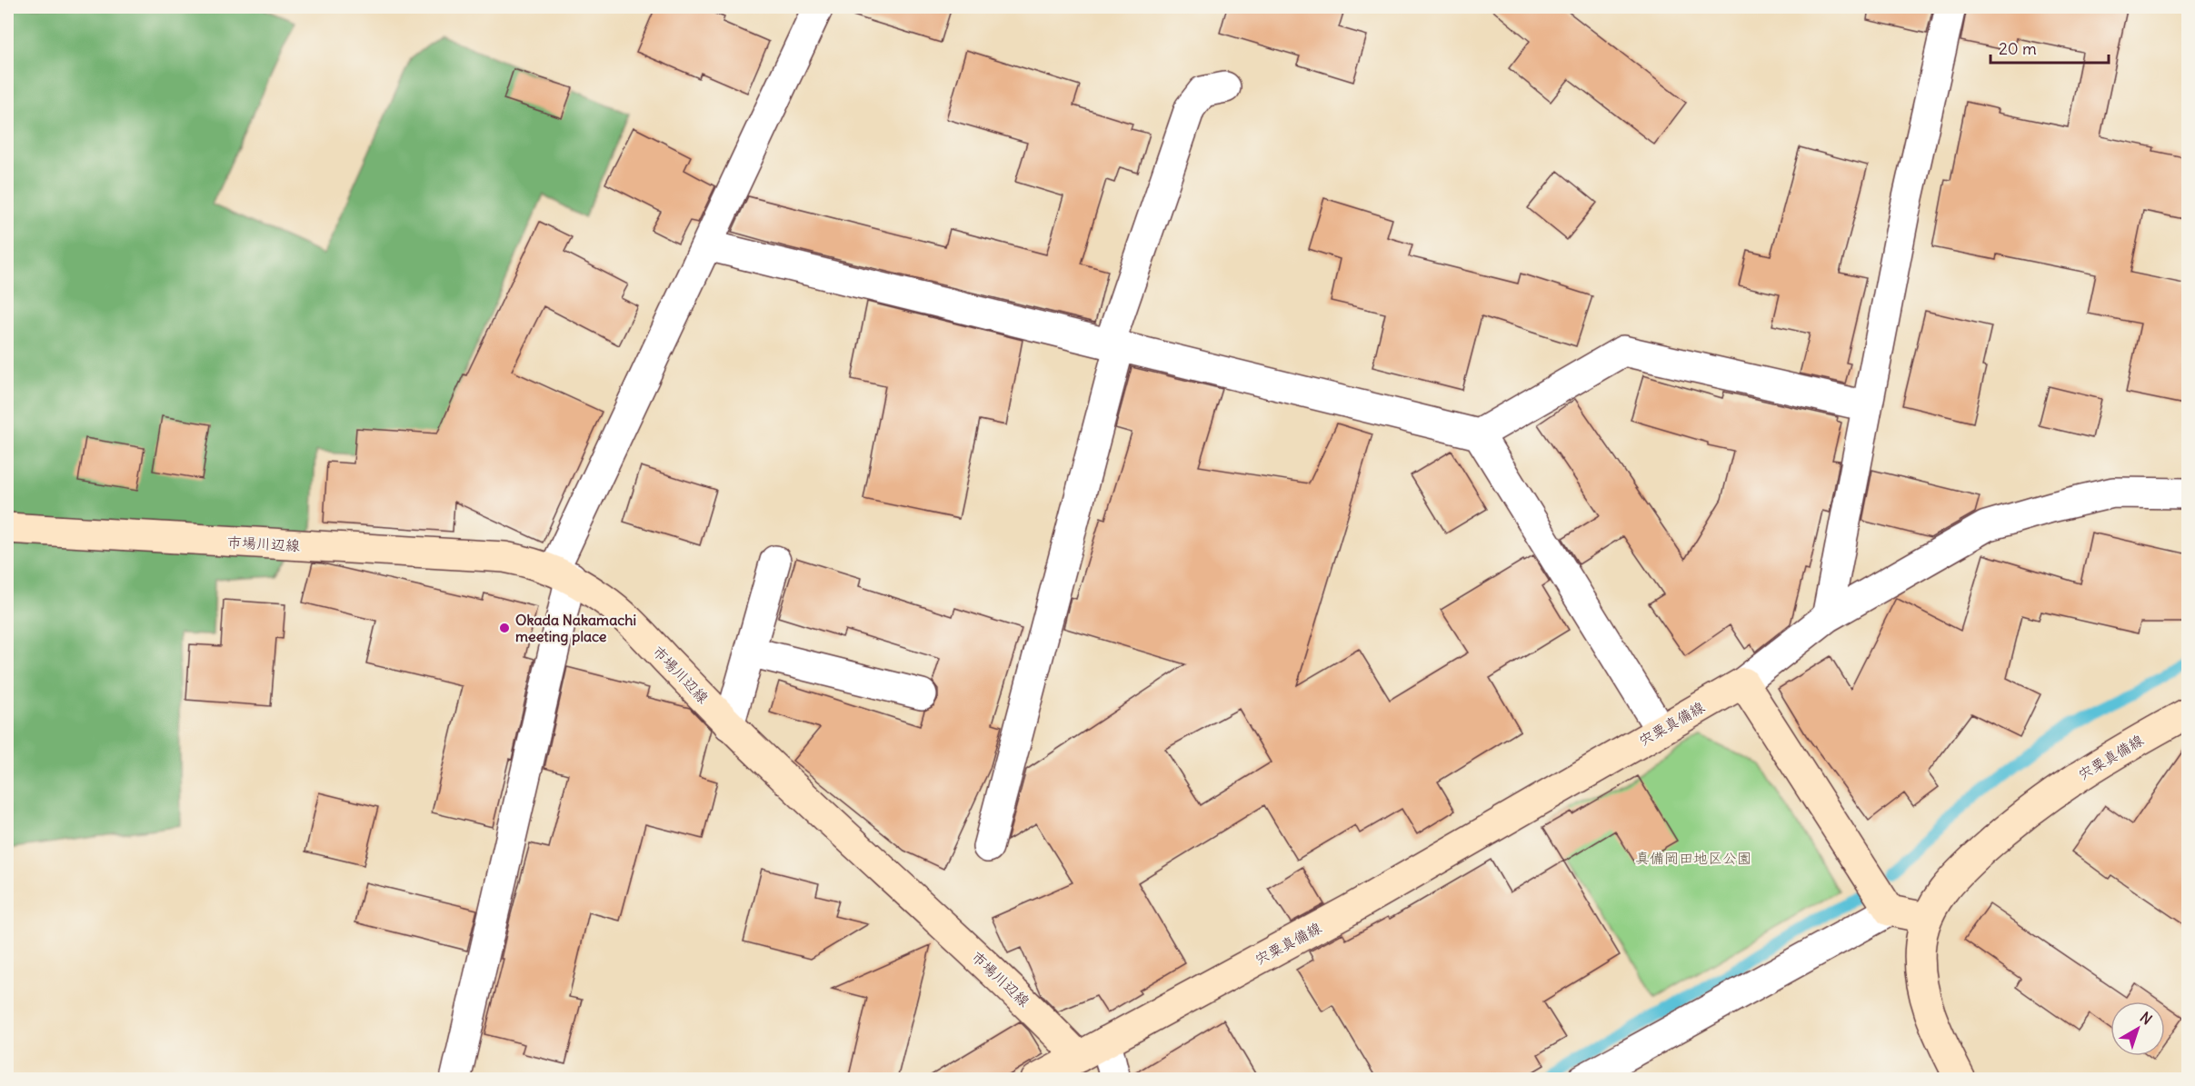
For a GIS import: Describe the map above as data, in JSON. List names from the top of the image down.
{
  "streets": {
    "main road": ["市場川辺線", "宍粟真備線"]
  },
  "crossings": [
    ["市場川辺線", "宍粟真備線"]
  ],
  "parks": ["真備岡田地区公園"],
  "places": ["Okada Nakamachi meeting place"],
  "scale_bar": "20 m",
  "north": "top right"
}
